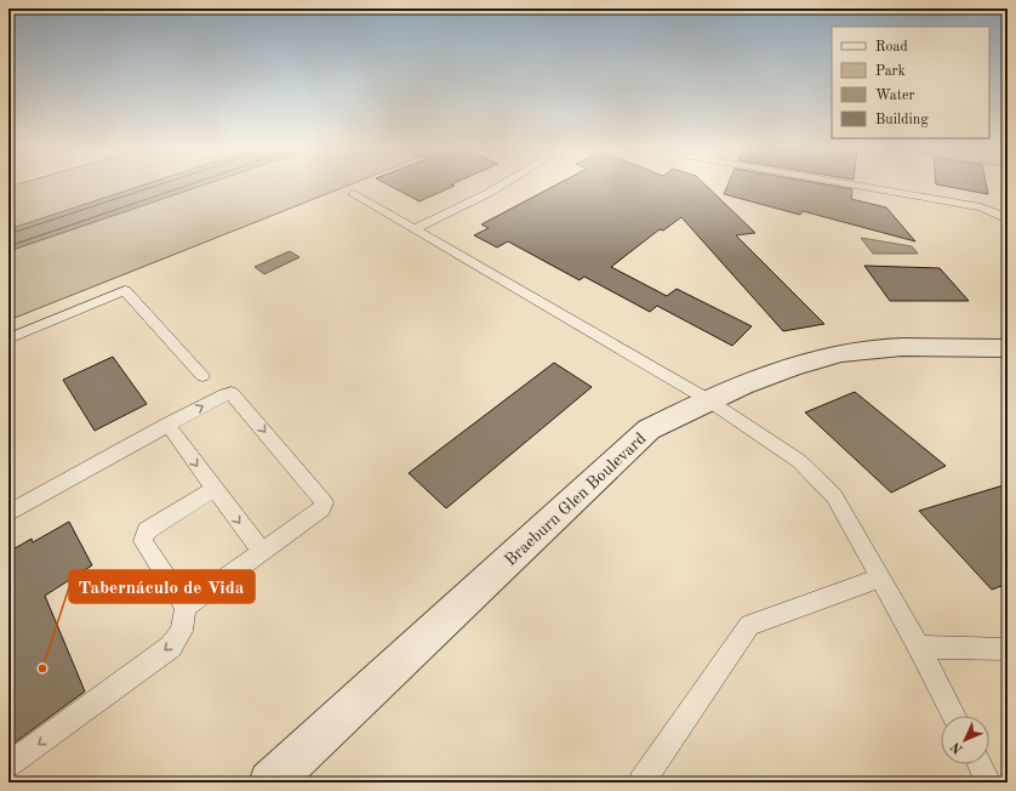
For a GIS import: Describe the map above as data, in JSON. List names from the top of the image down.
{
  "streets": {
    "street": ["Braeburn Glen Boulevard"]
  },
  "places": ["Tabernáculo de Vida"],
  "legend": [
    "Road",
    "Park",
    "Water",
    "Building"
  ],
  "north": "bottom left"
}
